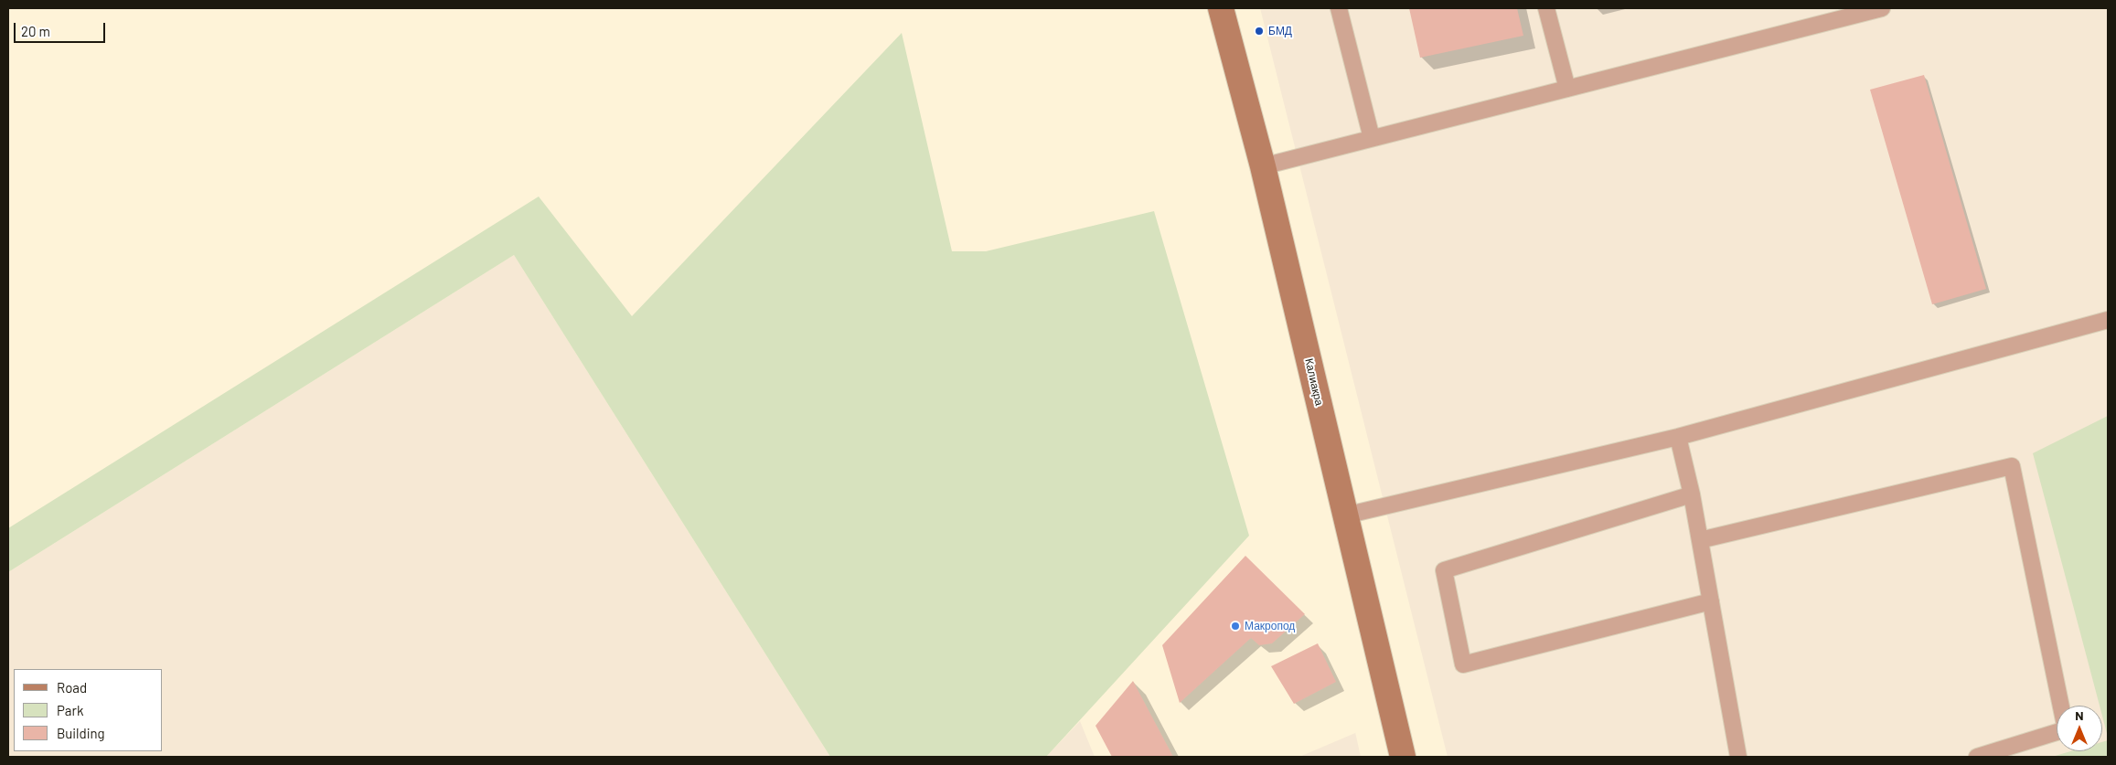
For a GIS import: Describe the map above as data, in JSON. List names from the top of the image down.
{
  "streets": {
    "street": ["Калиакра"]
  },
  "places": ["БМД", "Макропод"],
  "legend": ["Road", "Park", "Building"],
  "scale_bar": "20 m",
  "north": "top"
}
